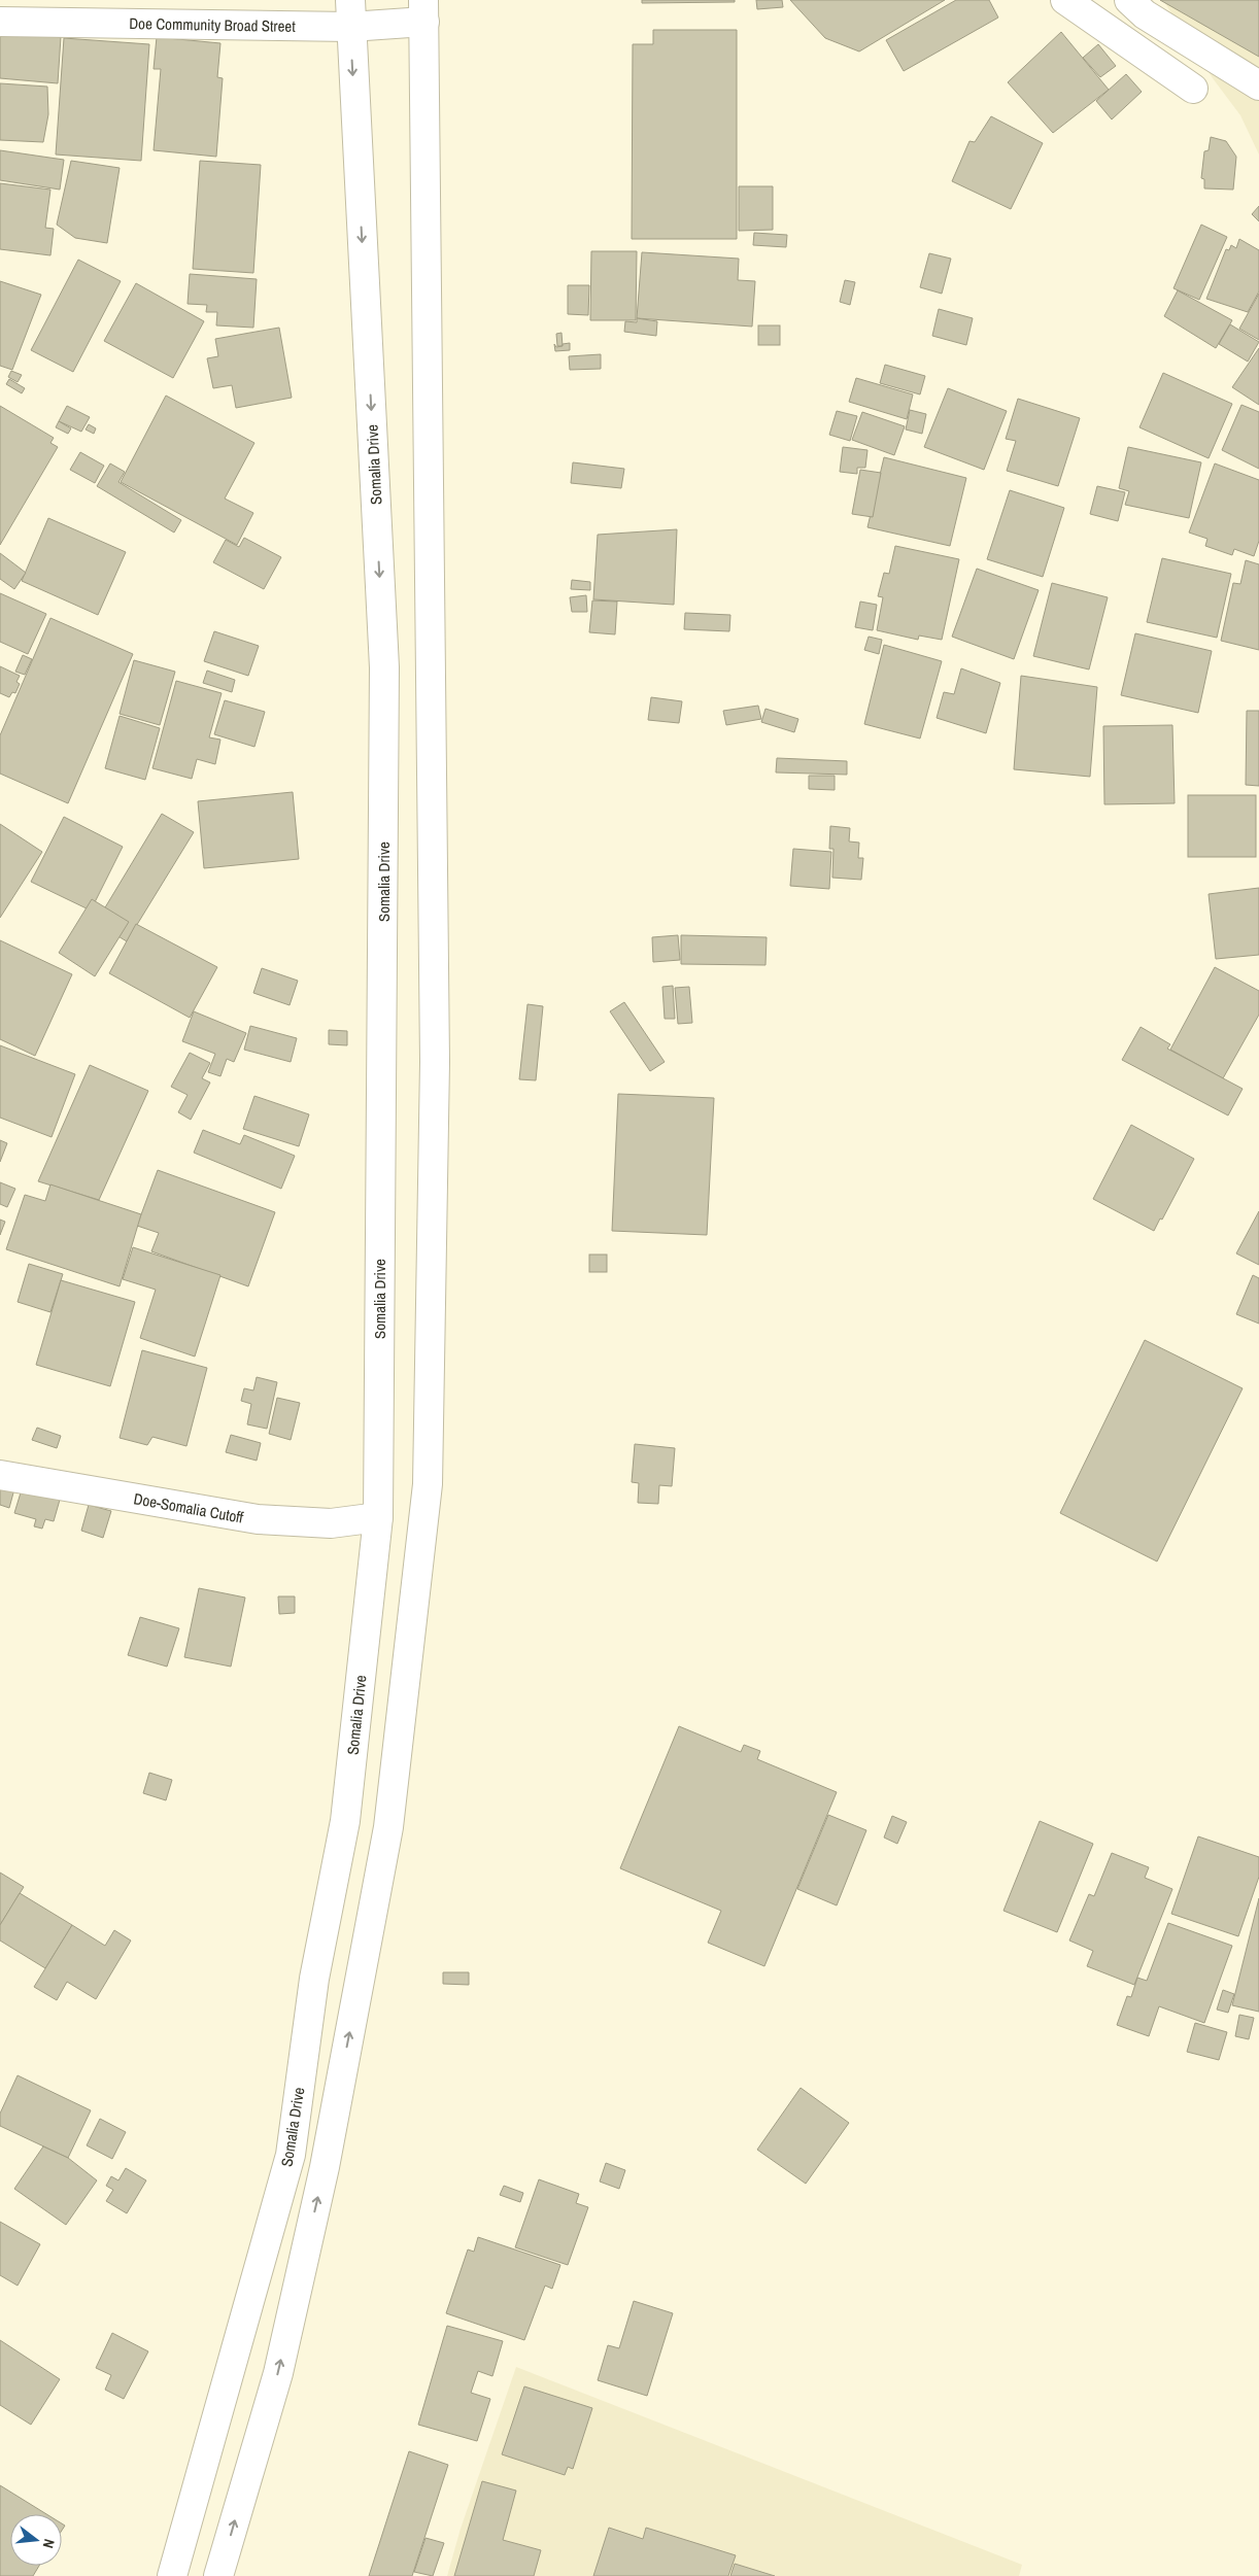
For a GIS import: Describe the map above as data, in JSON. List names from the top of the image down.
{
  "streets": {
    "main road": ["Doe Community Broad Street", "Somalia Drive", "Doe-Somalia Cutoff"]
  },
  "crossings": [
    ["Doe Community Broad Street", "Somalia Drive"],
    ["Somalia Drive", "Doe-Somalia Cutoff"]
  ],
  "north": "right"
}
